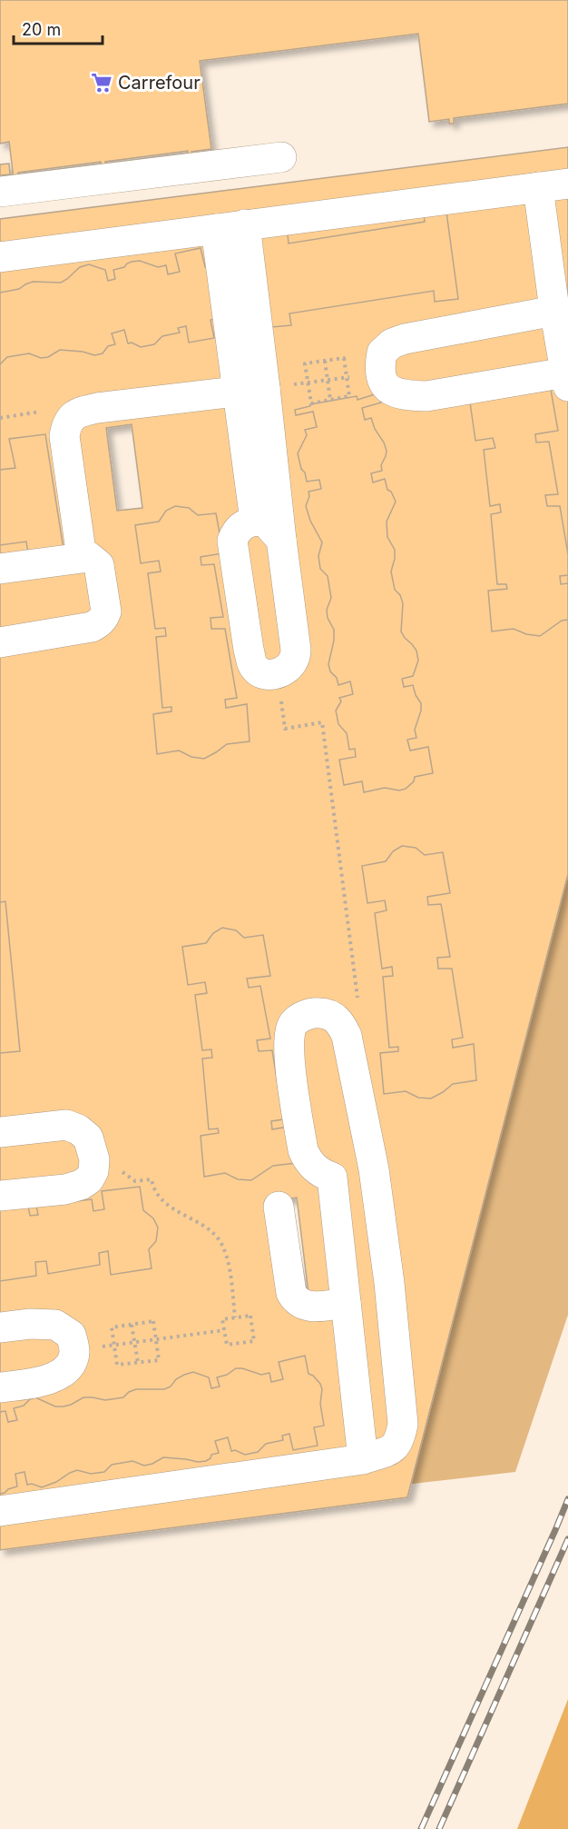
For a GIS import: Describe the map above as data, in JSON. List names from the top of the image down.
{
  "places": {
    "supermarket": ["Carrefour"]
  },
  "scale_bar": "20 m"
}
